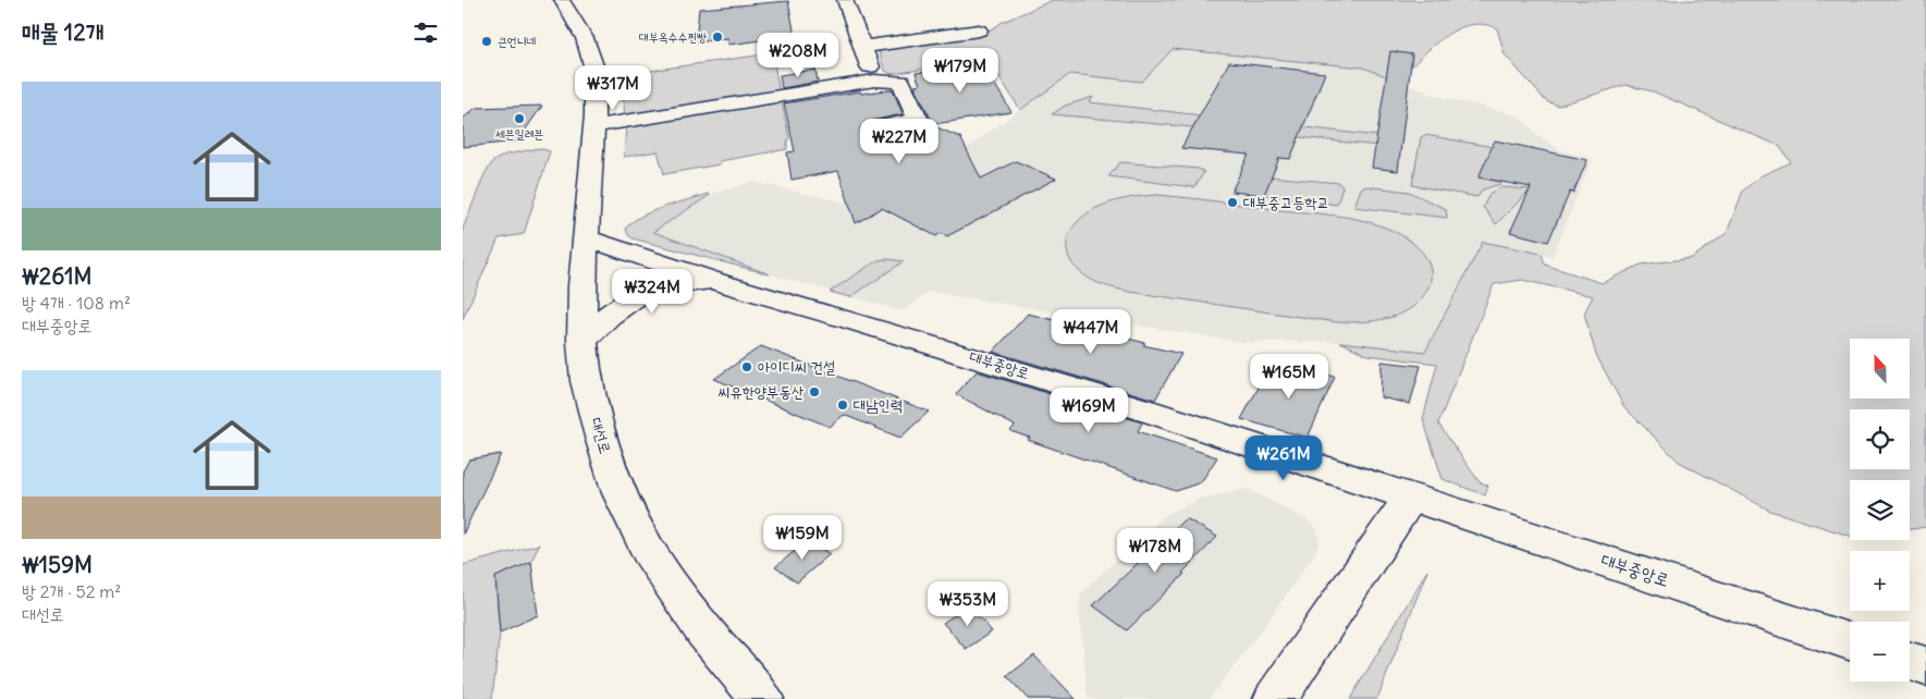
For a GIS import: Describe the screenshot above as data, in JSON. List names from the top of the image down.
{
  "streets": {
    "street": ["대부중앙로", "대선로"]
  },
  "crossings": [
    ["대부중앙로", "대선로"]
  ],
  "places": [
    "대부옥수수찐빵",
    "큰언니네",
    "세븐일레븐",
    "대부중고등학교",
    "아이디씨 건설",
    "씨유한양부동산",
    "대남인력"
  ],
  "north": "top",
  "page": {
    "heading": "매물 12개",
    "price": [
      "₩208M",
      "₩179M",
      "₩317M",
      "₩227M",
      "₩324M",
      "₩447M",
      "₩165M",
      "₩169M",
      "₩261M",
      "₩159M",
      "₩178M",
      "₩353M"
    ],
    "list": [
      {
        "name": "₩261M",
        "note": "방 4개 · 108 m² · 대부중앙로"
      },
      {
        "name": "₩159M",
        "note": "방 2개 · 52 m² · 대선로"
      }
    ],
    "map_buttons": ["+", "−"]
  }
}
